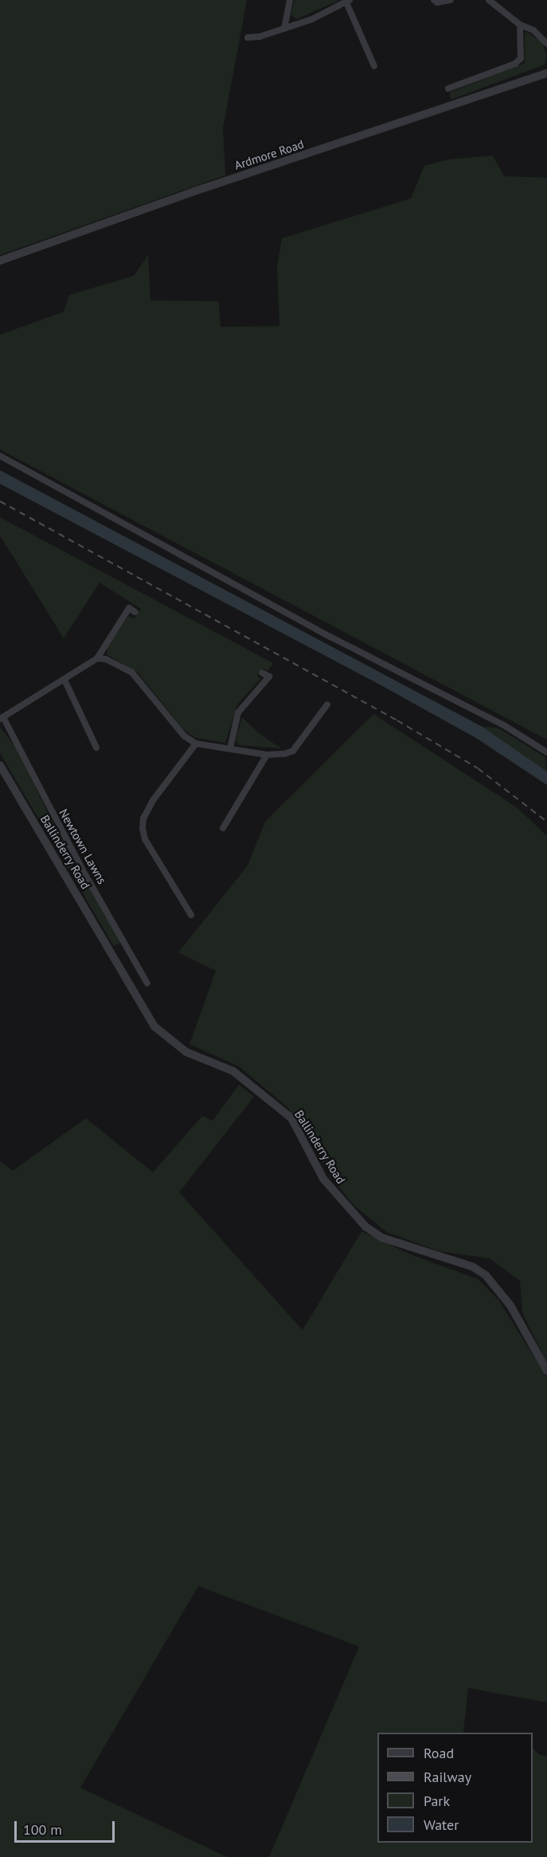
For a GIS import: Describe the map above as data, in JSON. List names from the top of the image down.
{
  "streets": {
    "street": ["Ardmore Road", "Newtown Lawns", "Ballinderry Road"]
  },
  "legend": [
    "Road",
    "Railway",
    "Park",
    "Water"
  ],
  "scale_bar": "100 m"
}
